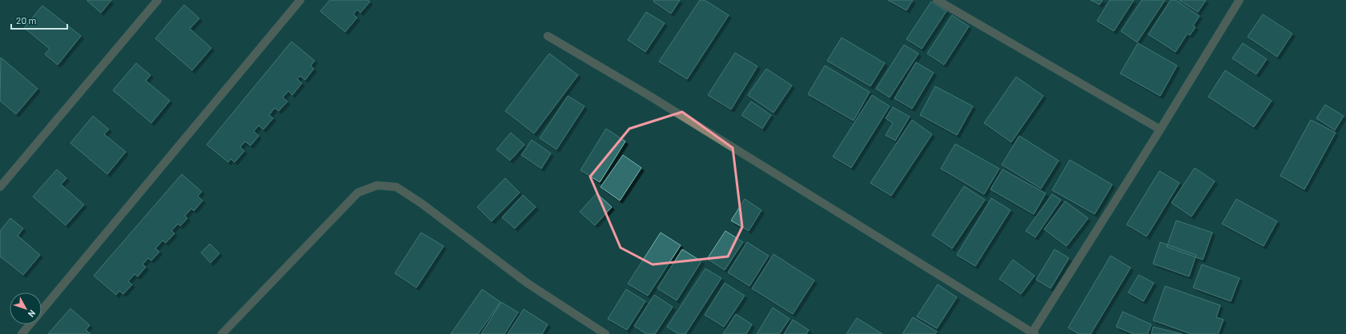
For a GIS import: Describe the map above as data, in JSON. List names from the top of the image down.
{
  "scale_bar": "20 m",
  "north": "bottom right"
}
